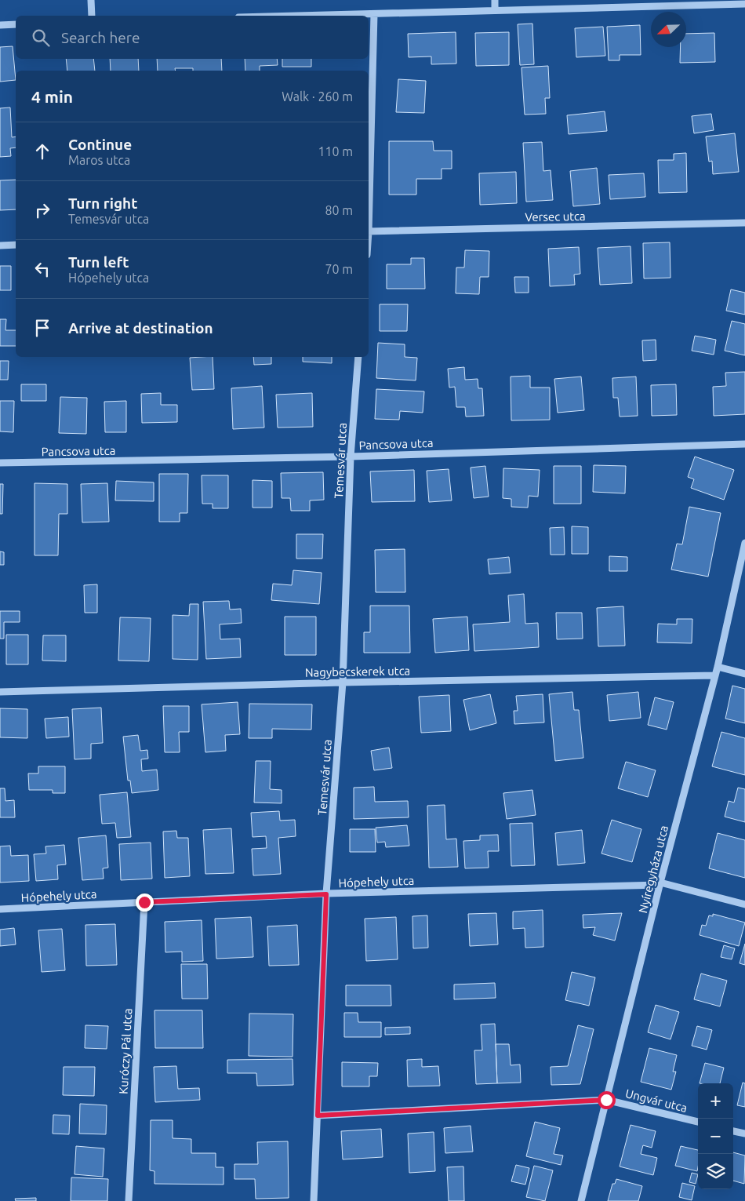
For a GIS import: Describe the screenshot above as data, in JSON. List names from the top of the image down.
{
  "streets": {
    "street": [
      "Versec utca",
      "Pancsova utca",
      "Temesvár utca",
      "Nagybecskerek utca",
      "Nyíregyháza utca",
      "Hópehely utca",
      "Kuróczy Pál utca",
      "Ungvár utca"
    ]
  },
  "crossings": [
    ["Pancsova utca", "Temesvár utca"],
    ["Temesvár utca", "Nagybecskerek utca"],
    ["Temesvár utca", "Hópehely utca"],
    ["Temesvár utca", "Ungvár utca"],
    ["Nagybecskerek utca", "Nyíregyháza utca"],
    ["Nyíregyháza utca", "Hópehely utca"],
    ["Nyíregyháza utca", "Ungvár utca"],
    ["Hópehely utca", "Kuróczy Pál utca"]
  ],
  "north": "bottom left",
  "page": {
    "search": "Search here",
    "heading": ["4 min", "Walk · 260 m"],
    "list": [
      ["Continue", "Maros utca", "110 m"],
      ["Turn right", "Temesvár utca", "80 m"],
      ["Turn left", "Hópehely utca", "70 m"],
      "Arrive at destination"
    ],
    "map_buttons": ["+", "−"]
  }
}
